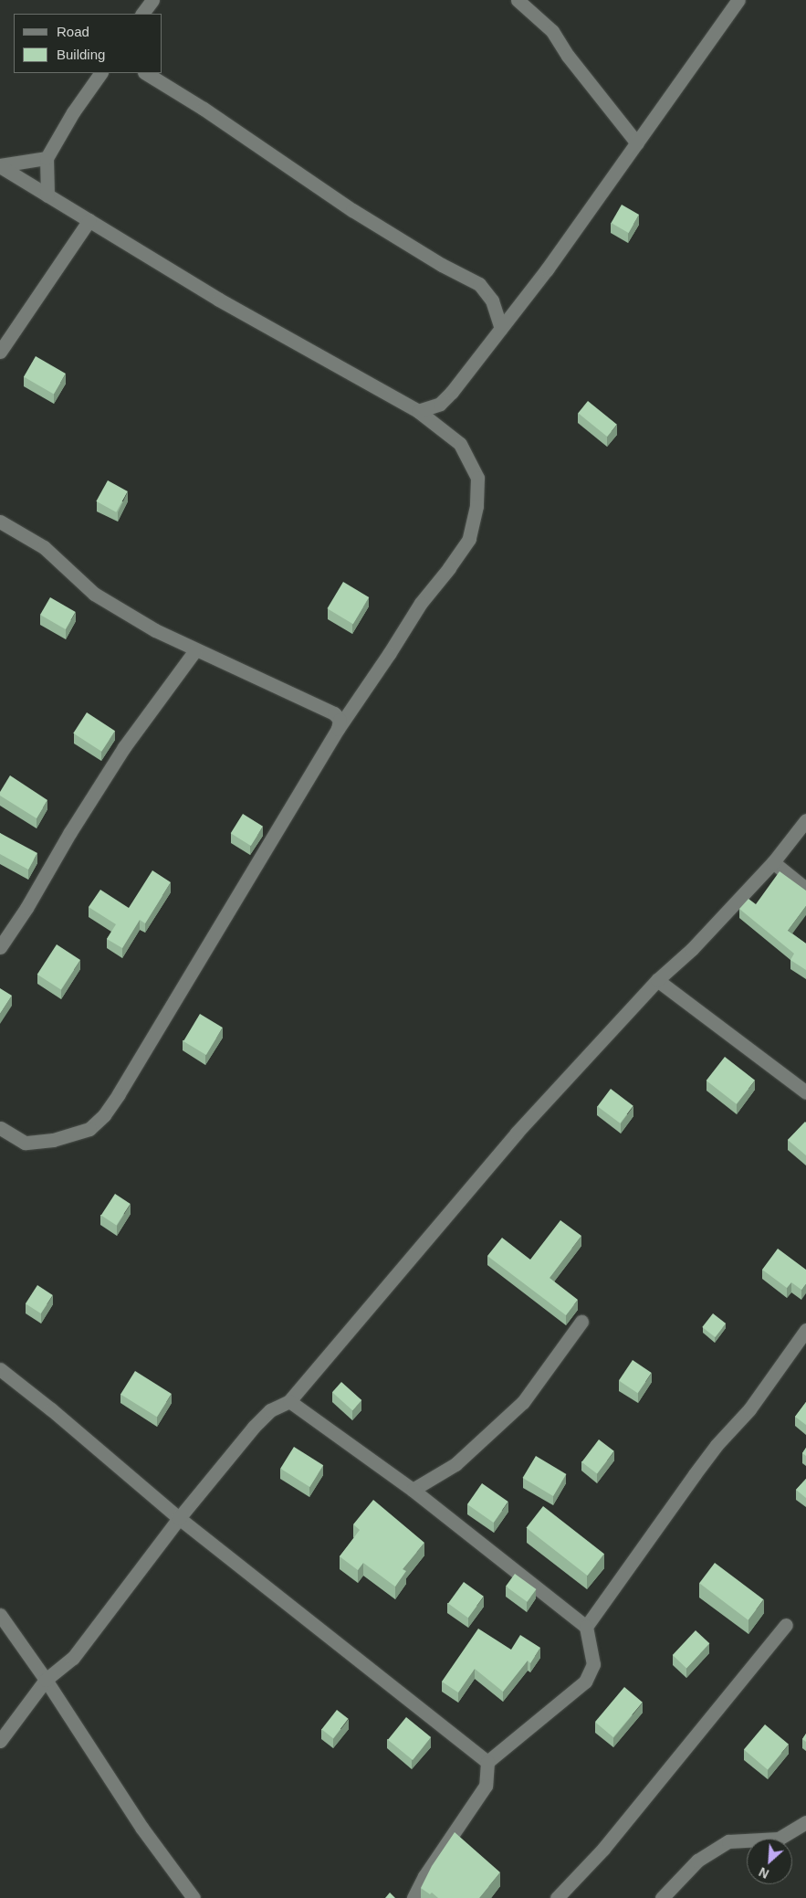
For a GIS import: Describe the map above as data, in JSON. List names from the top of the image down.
{
  "legend": ["Road", "Building"],
  "north": "bottom left"
}
